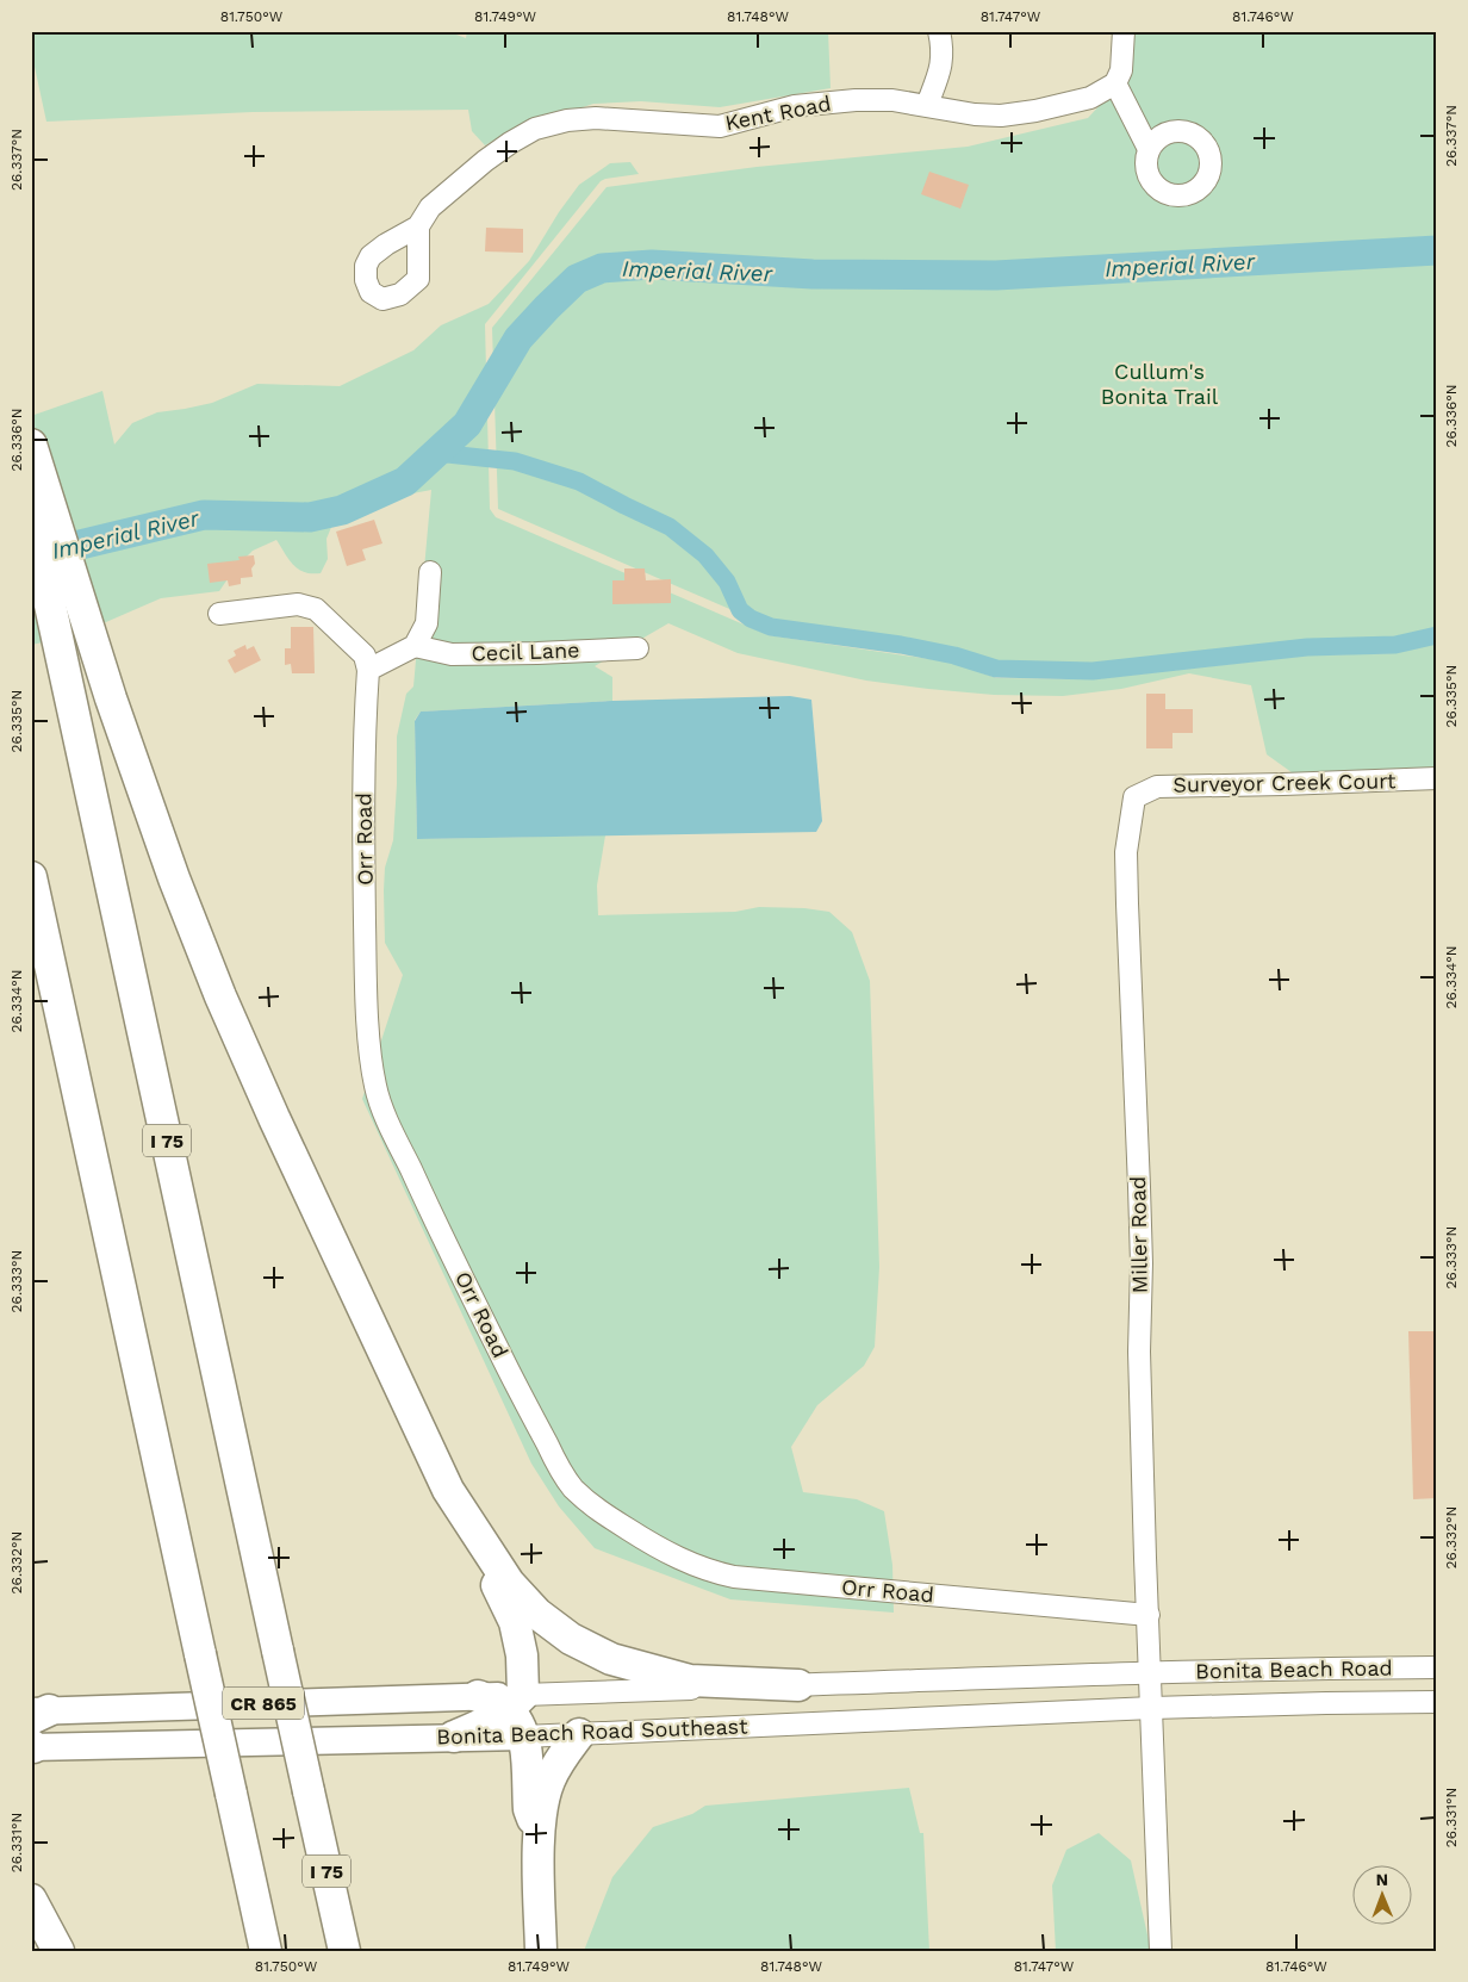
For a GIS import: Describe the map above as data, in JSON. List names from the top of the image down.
{
  "streets": {
    "highway": ["I 75"],
    "main road": ["CR 865", "Bonita Beach Road Southeast"],
    "street": [
      "Kent Road",
      "Cecil Lane",
      "Surveyor Creek Court",
      "Orr Road",
      "Miller Road",
      "Bonita Beach Road"
    ]
  },
  "crossings": [
    ["Surveyor Creek Court", "Miller Road"],
    ["Orr Road", "Miller Road"],
    ["Miller Road", "Bonita Beach Road"],
    ["Miller Road", "Bonita Beach Road Southeast"],
    ["Bonita Beach Road", "Bonita Beach Road Southeast"]
  ],
  "water": ["Imperial River"],
  "parks": ["Cullum's Bonita Trail"],
  "north": "top",
  "coordinates": [
    "81.750°W",
    "81.749°W",
    "81.748°W",
    "81.747°W",
    "81.746°W",
    "26.337°N",
    "26.336°N",
    "26.335°N",
    "26.334°N",
    "26.333°N",
    "26.332°N",
    "26.331°N"
  ]
}
